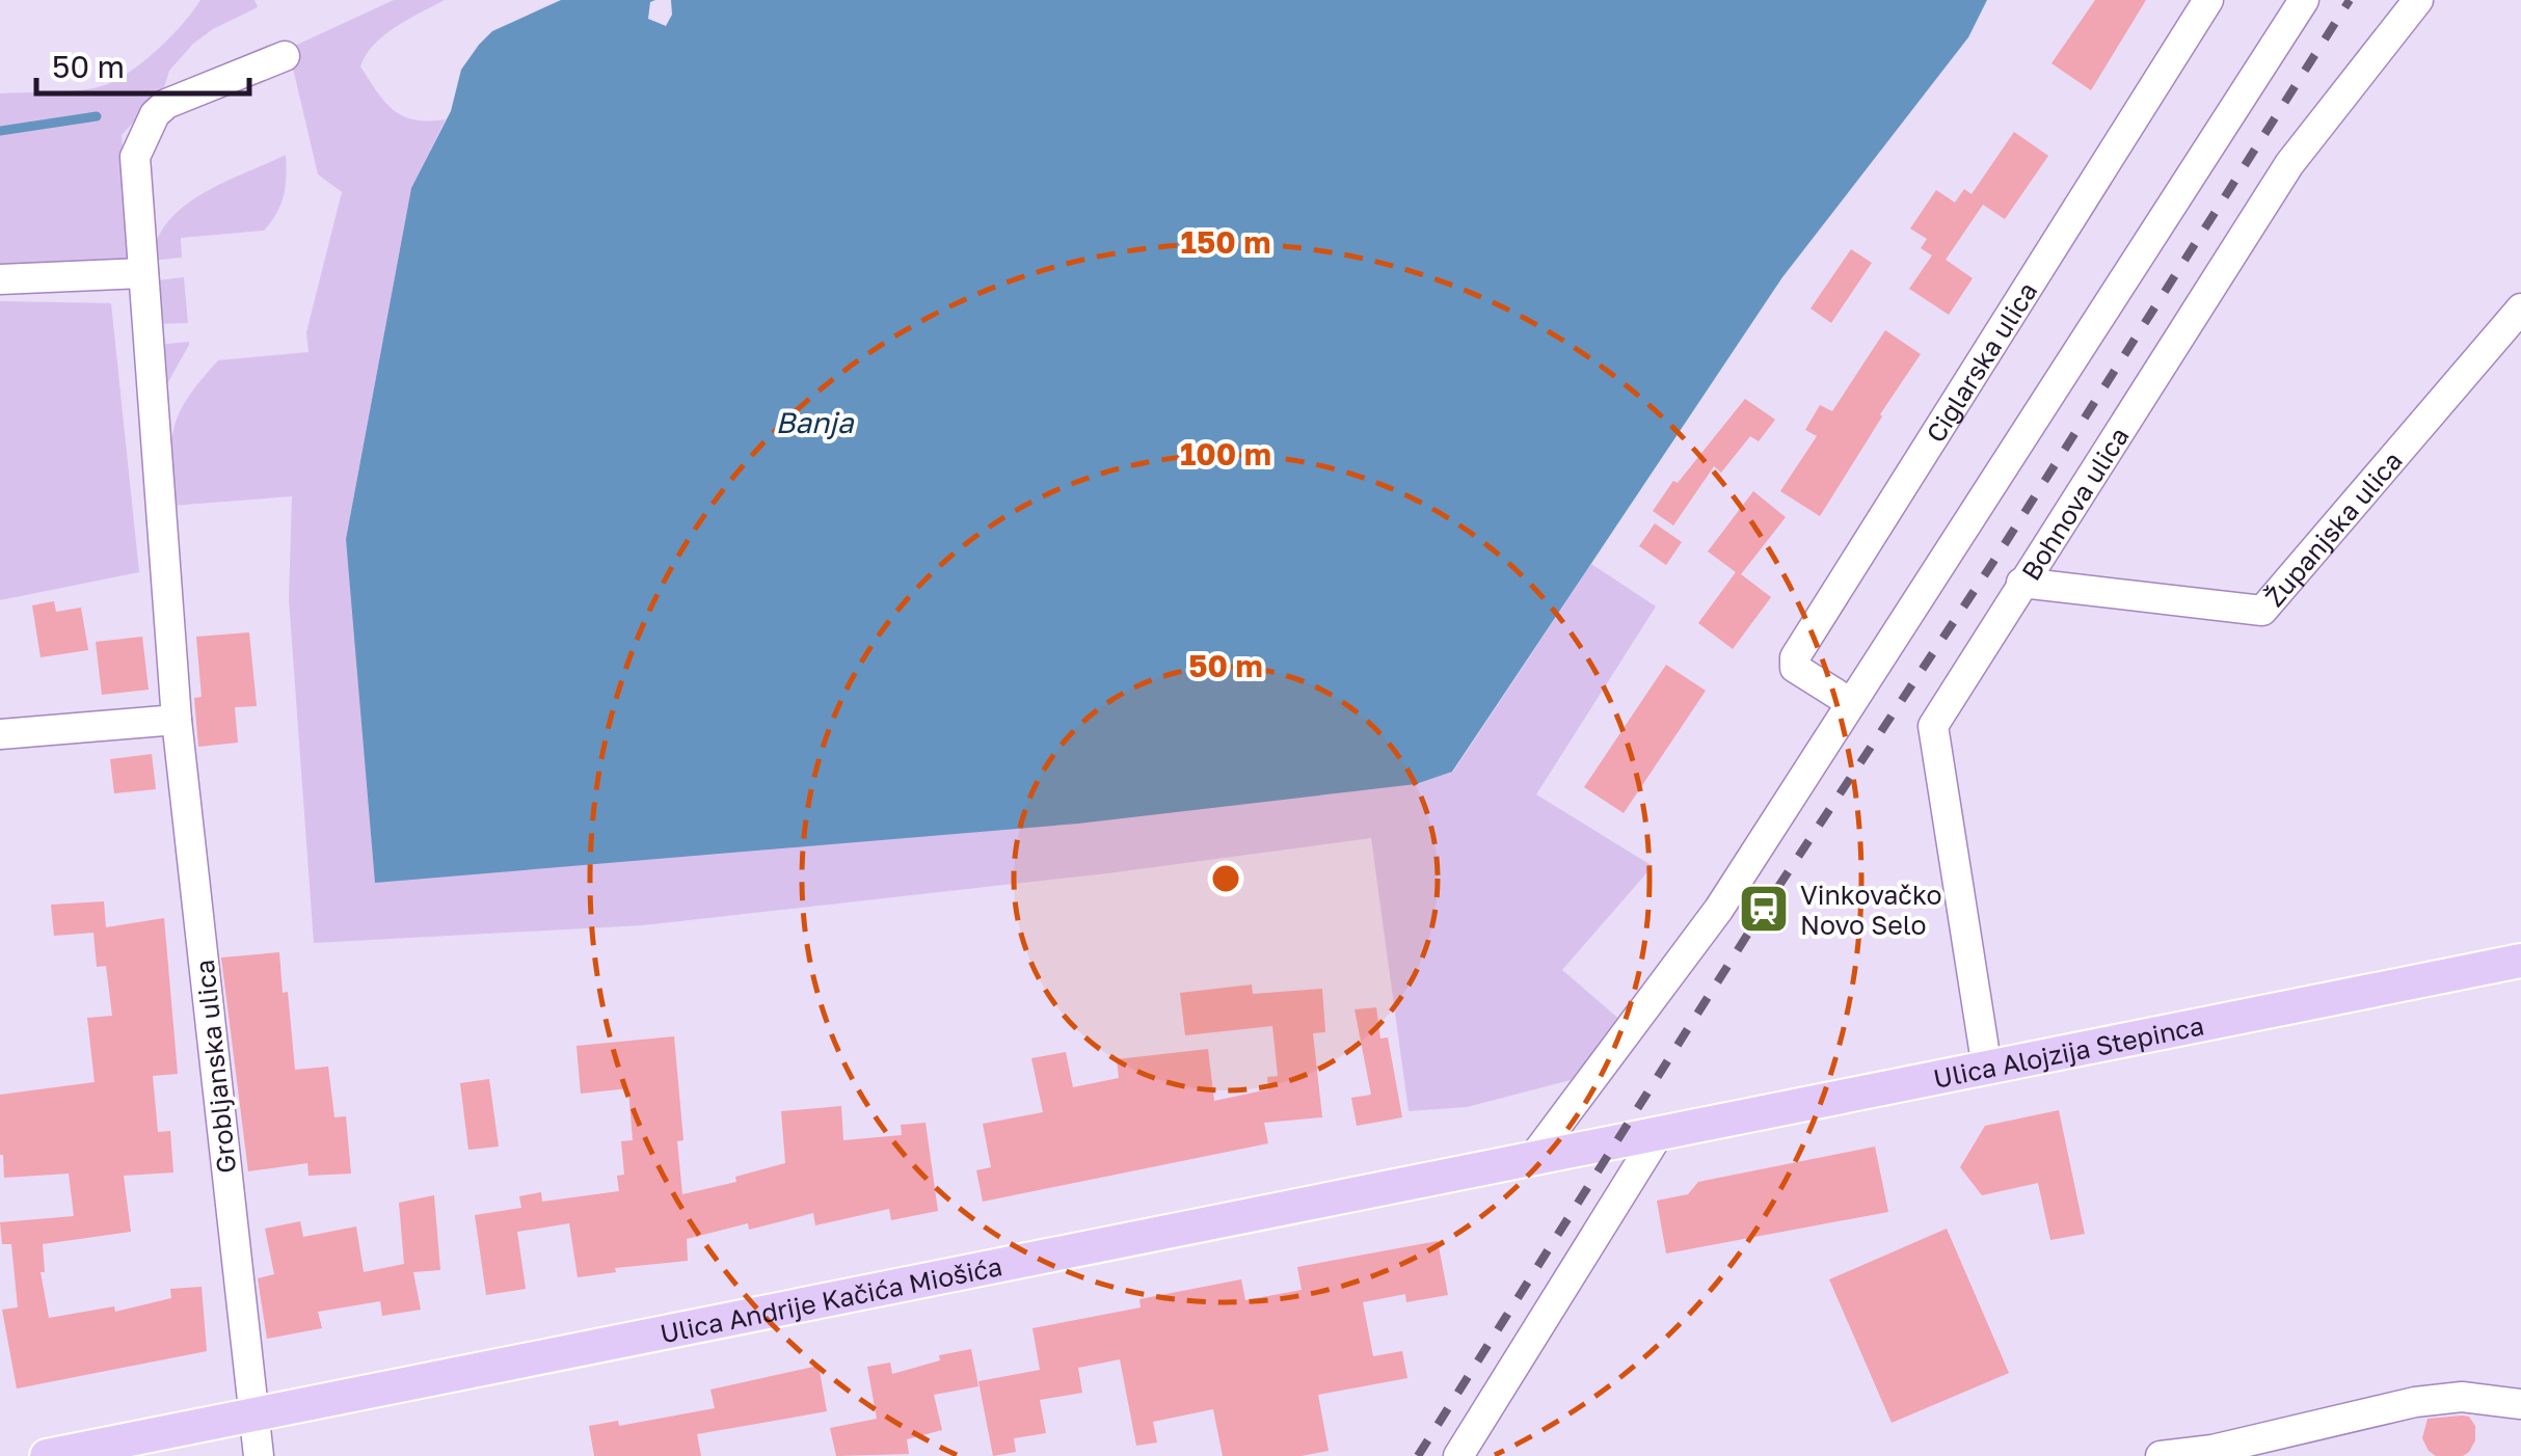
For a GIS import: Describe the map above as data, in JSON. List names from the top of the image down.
{
  "streets": {
    "main road": ["Ulica Alojzija Stepinca", "Ulica Andrije Kačića Miošića"],
    "street": [
      "Ciglarska ulica",
      "Bohnova ulica",
      "Županjska ulica",
      "Grobljanska ulica"
    ]
  },
  "crossings": [
    ["Bohnova ulica", "Županjska ulica"],
    ["Bohnova ulica", "Ulica Alojzija Stepinca"],
    ["Ulica Alojzija Stepinca", "Ulica Andrije Kačića Miošića"],
    ["Grobljanska ulica", "Ulica Andrije Kačića Miošića"]
  ],
  "water": ["Banja"],
  "places": {
    "station": ["Vinkovačko Novo Selo"]
  },
  "scale_bar": "50 m",
  "rings": ["150 m", "100 m", "50 m"]
}
